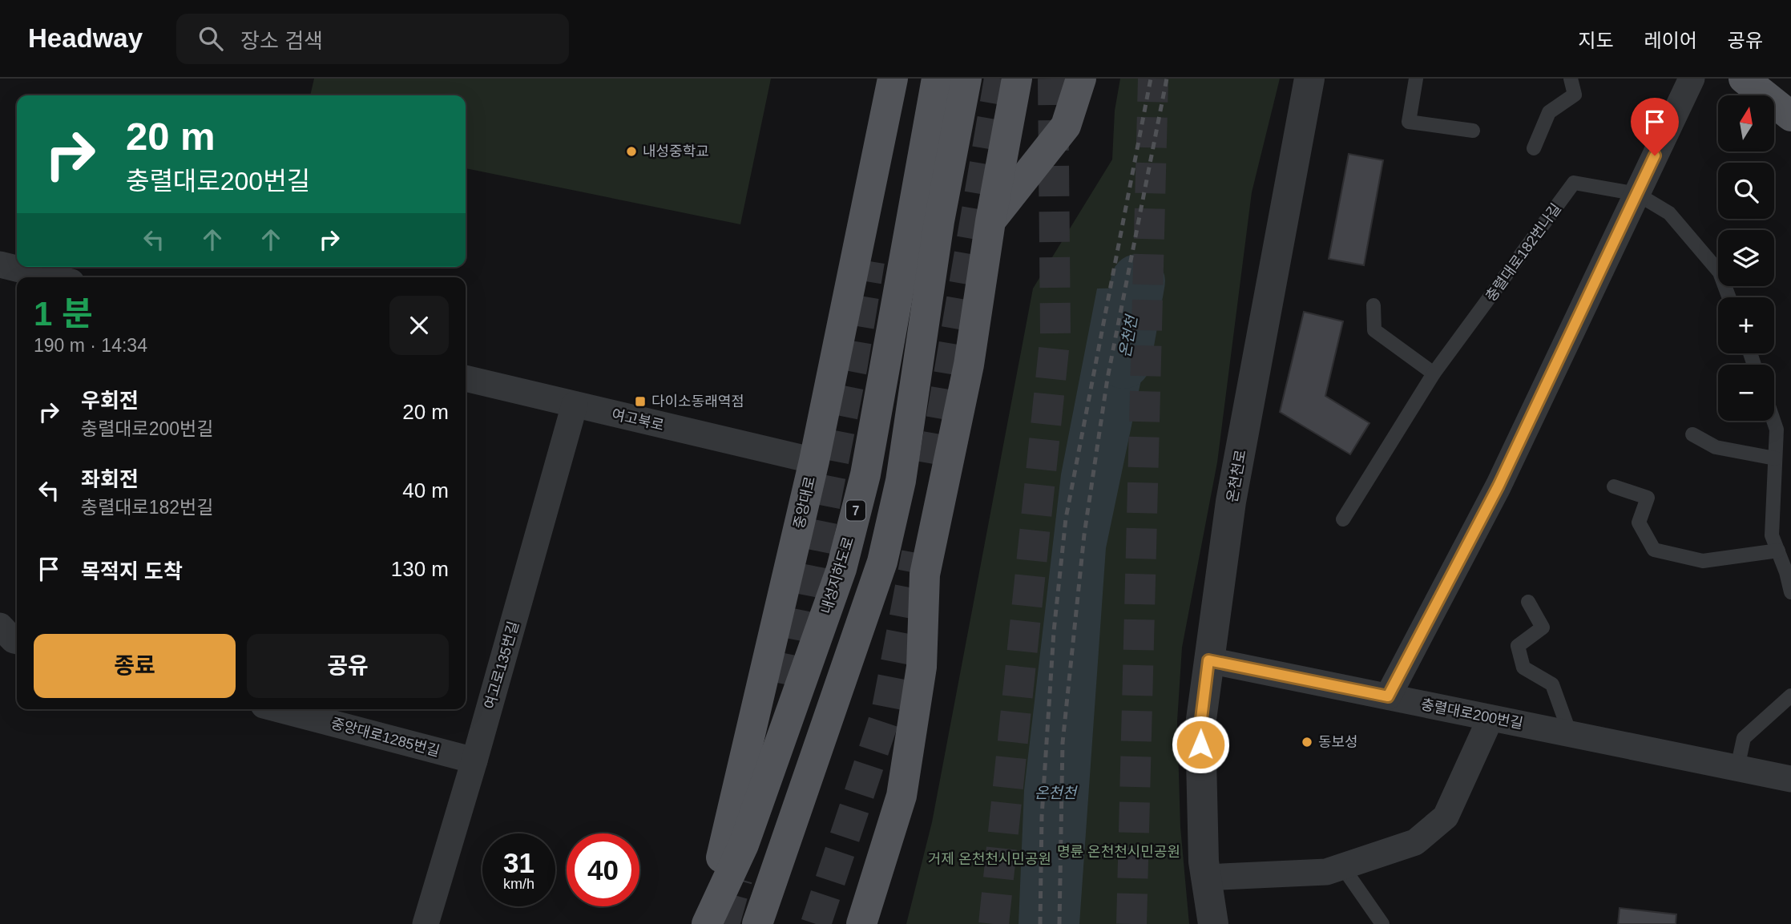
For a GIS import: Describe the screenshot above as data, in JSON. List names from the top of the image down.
{
  "streets": {
    "main road": ["중앙대로", "7", "내성지하도로"],
    "street": [
      "여고북로",
      "온천천로",
      "여고로135번길",
      "충렬대로200번길",
      "중앙대로1285번길"
    ],
    "lane": ["충렬대로182번나길"]
  },
  "crossings": [
    ["여고북로", "중앙대로"],
    ["여고북로", "여고로135번길"],
    ["온천천로", "충렬대로200번길"],
    ["중앙대로", "내성지하도로"],
    ["여고로135번길", "중앙대로1285번길"]
  ],
  "water": ["온천천"],
  "parks": ["명륜 온천천시민공원", "거제 온천천시민공원"],
  "places": {
    "other": ["내성중학교", "동보성"],
    "transit": ["다이소동래역점"]
  },
  "north": "top",
  "page": {
    "header": "Headway",
    "search": "장소 검색",
    "nav": ["지도", "레이어", "공유"],
    "map_buttons": ["+", "−"],
    "turn": ["20 m", "충렬대로200번길"],
    "heading": ["1 분", "190 m · 14:34"],
    "list": [
      {
        "name": "우회전",
        "note": "충렬대로200번길",
        "value": "20 m"
      },
      {
        "name": "좌회전",
        "note": "충렬대로182번길",
        "value": "40 m"
      },
      {
        "name": "목적지 도착",
        "value": "130 m"
      }
    ],
    "buttons": ["종료", "공유"],
    "speed": "31 km/h",
    "limit": "40"
  }
}
